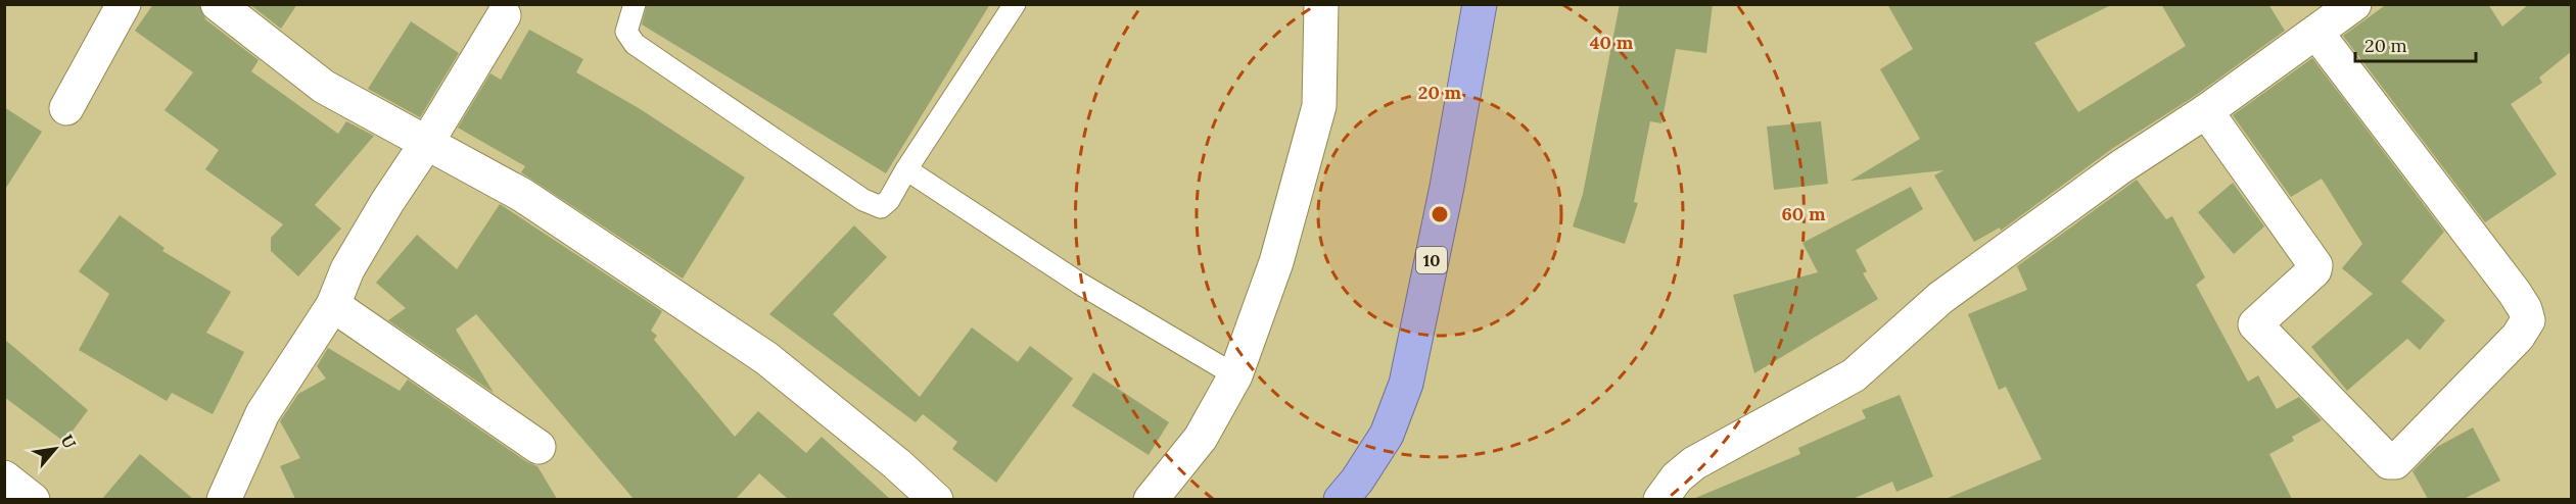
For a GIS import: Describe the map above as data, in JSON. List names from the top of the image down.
{
  "streets": {
    "highway": ["10"]
  },
  "scale_bar": "20 m",
  "north": "top right",
  "rings": ["40 m", "20 m", "60 m"]
}
